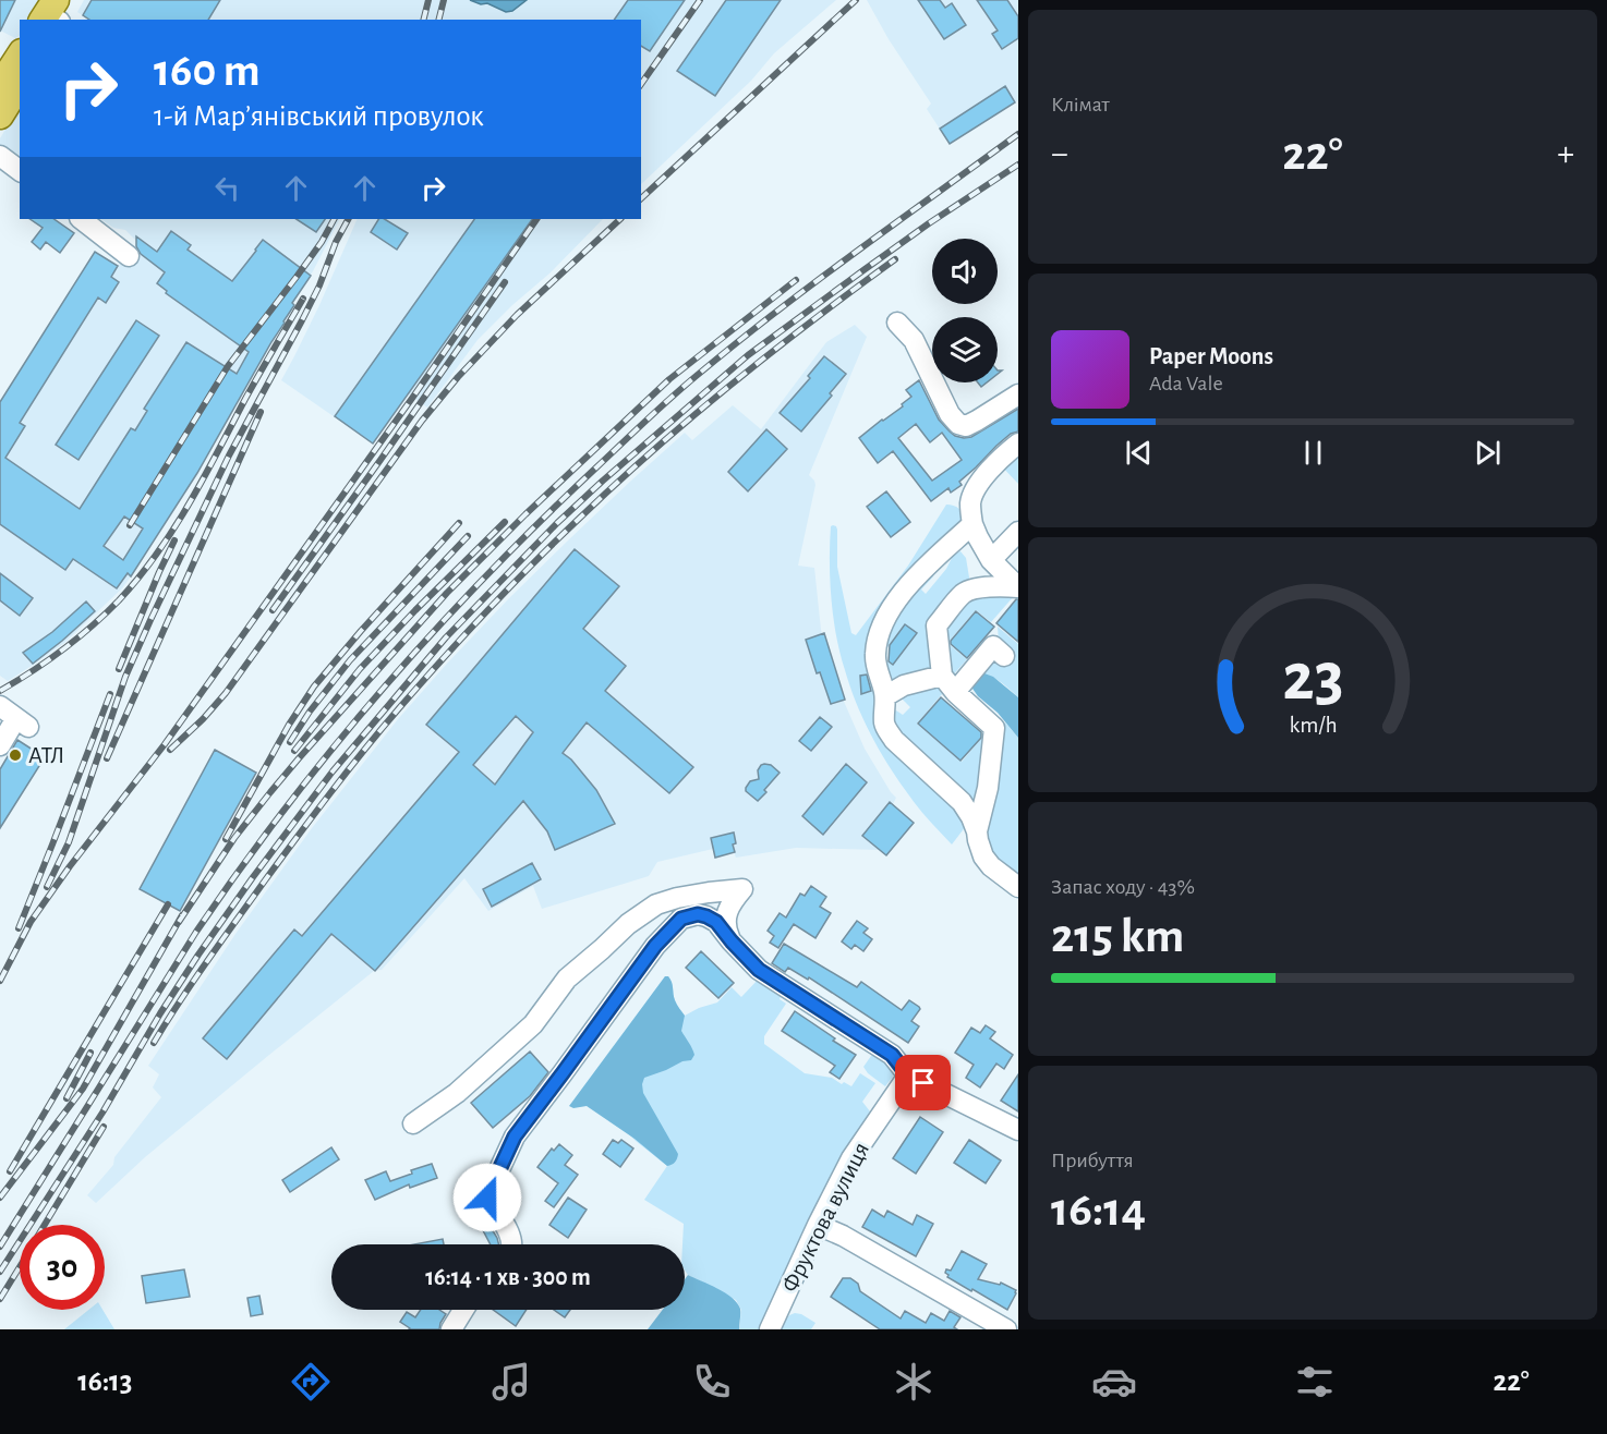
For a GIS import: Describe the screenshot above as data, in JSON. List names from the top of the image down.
{
  "streets": {
    "street": ["Фруктова вулиця"]
  },
  "places": ["АТЛ"],
  "page": {
    "tile": [
      "Клімат",
      ["Запас ходу · 43%", "215 km"],
      ["Прибуття", "16:14"]
    ],
    "turn": ["160 m", "1-й Марʼянівський провулок"],
    "heat": ["−", "22°", "+"],
    "song": ["Paper Moons", "Ada Vale"],
    "limit": "30",
    "trip": "16:14 · 1 хв · 300 m",
    "tabs": ["16:13", "22°"],
    "gauge": ["23", "km/h"]
  }
}
